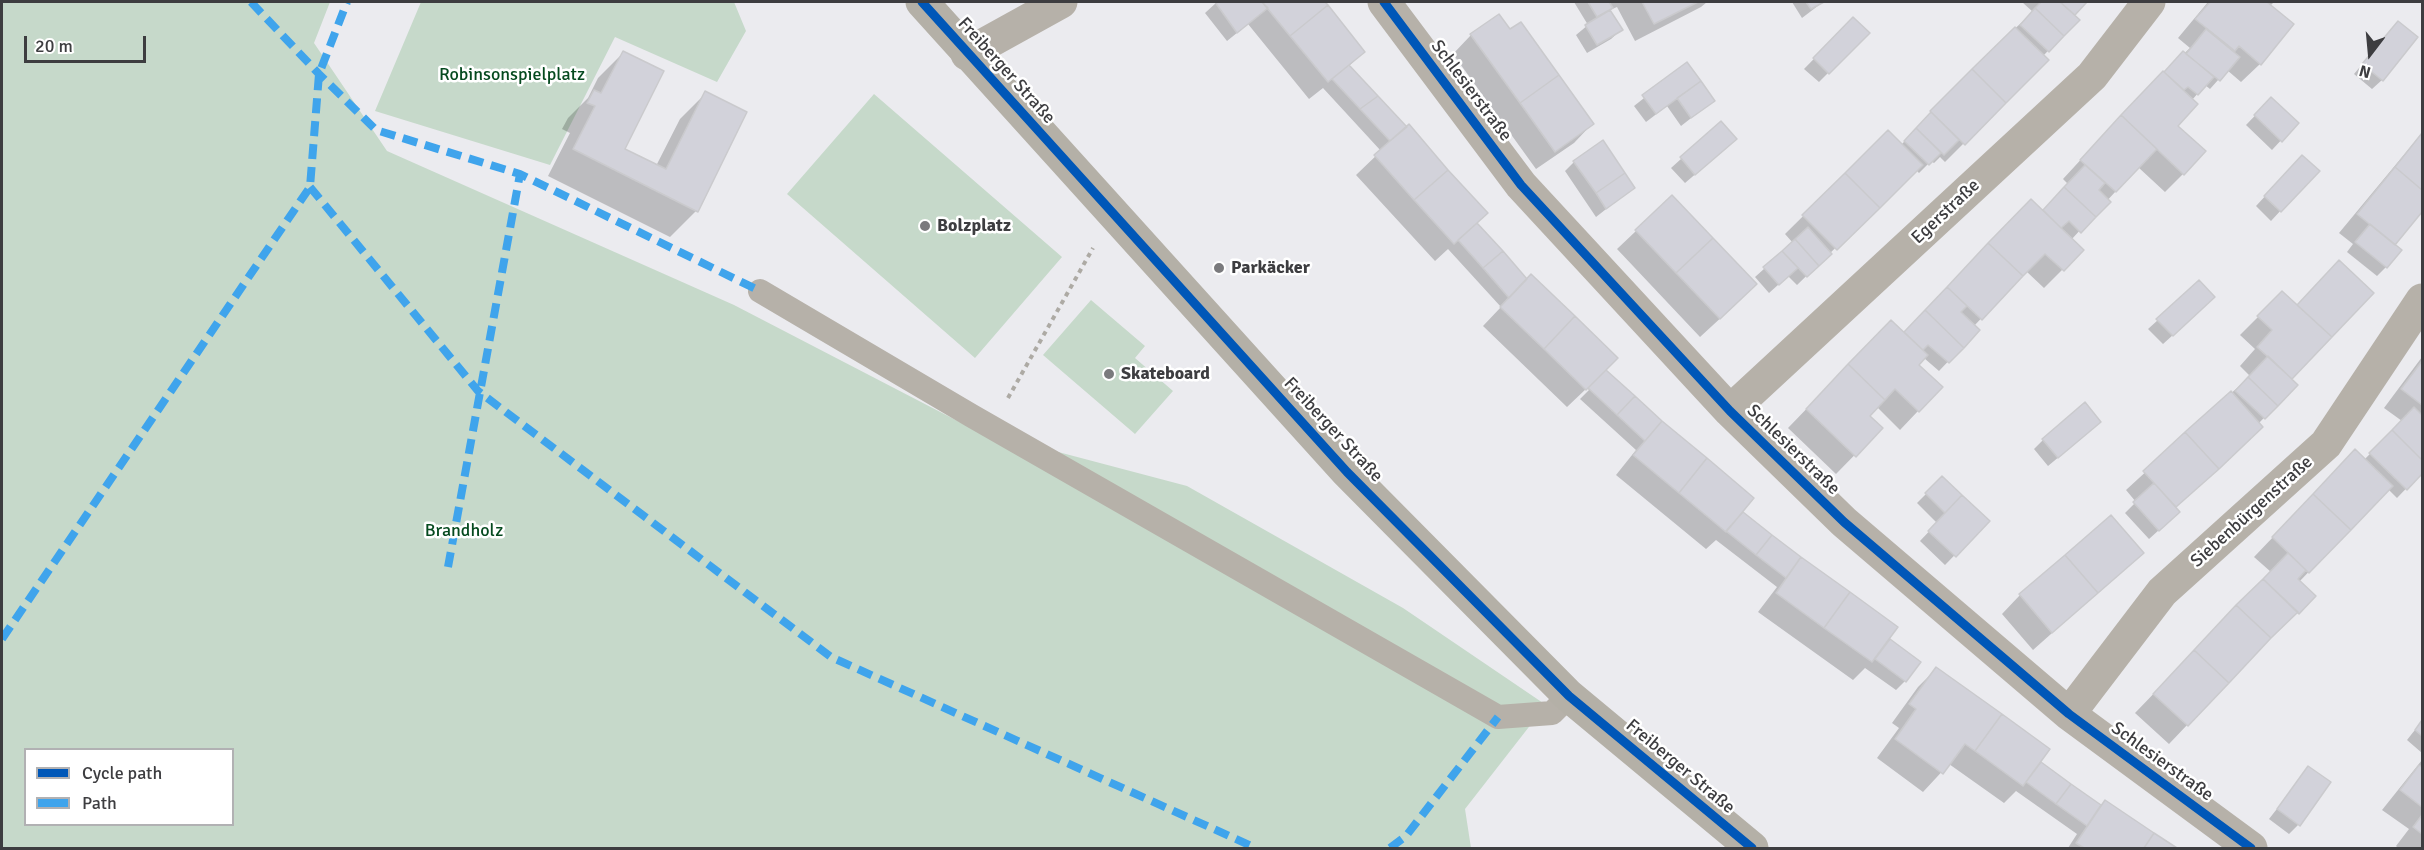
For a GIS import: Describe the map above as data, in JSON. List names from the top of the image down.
{
  "streets": {
    "main road": ["Freiberger Straße"],
    "street": ["Schlesierstraße", "Egerstraße", "Siebenbürgenstraße"]
  },
  "crossings": [
    ["Schlesierstraße", "Egerstraße"],
    ["Schlesierstraße", "Siebenbürgenstraße"]
  ],
  "parks": ["Robinsonspielplatz", "Brandholz"],
  "places": ["Bolzplatz", "Parkäcker", "Skateboard"],
  "legend": ["Cycle path", "Path"],
  "scale_bar": "20 m",
  "north": "bottom"
}
